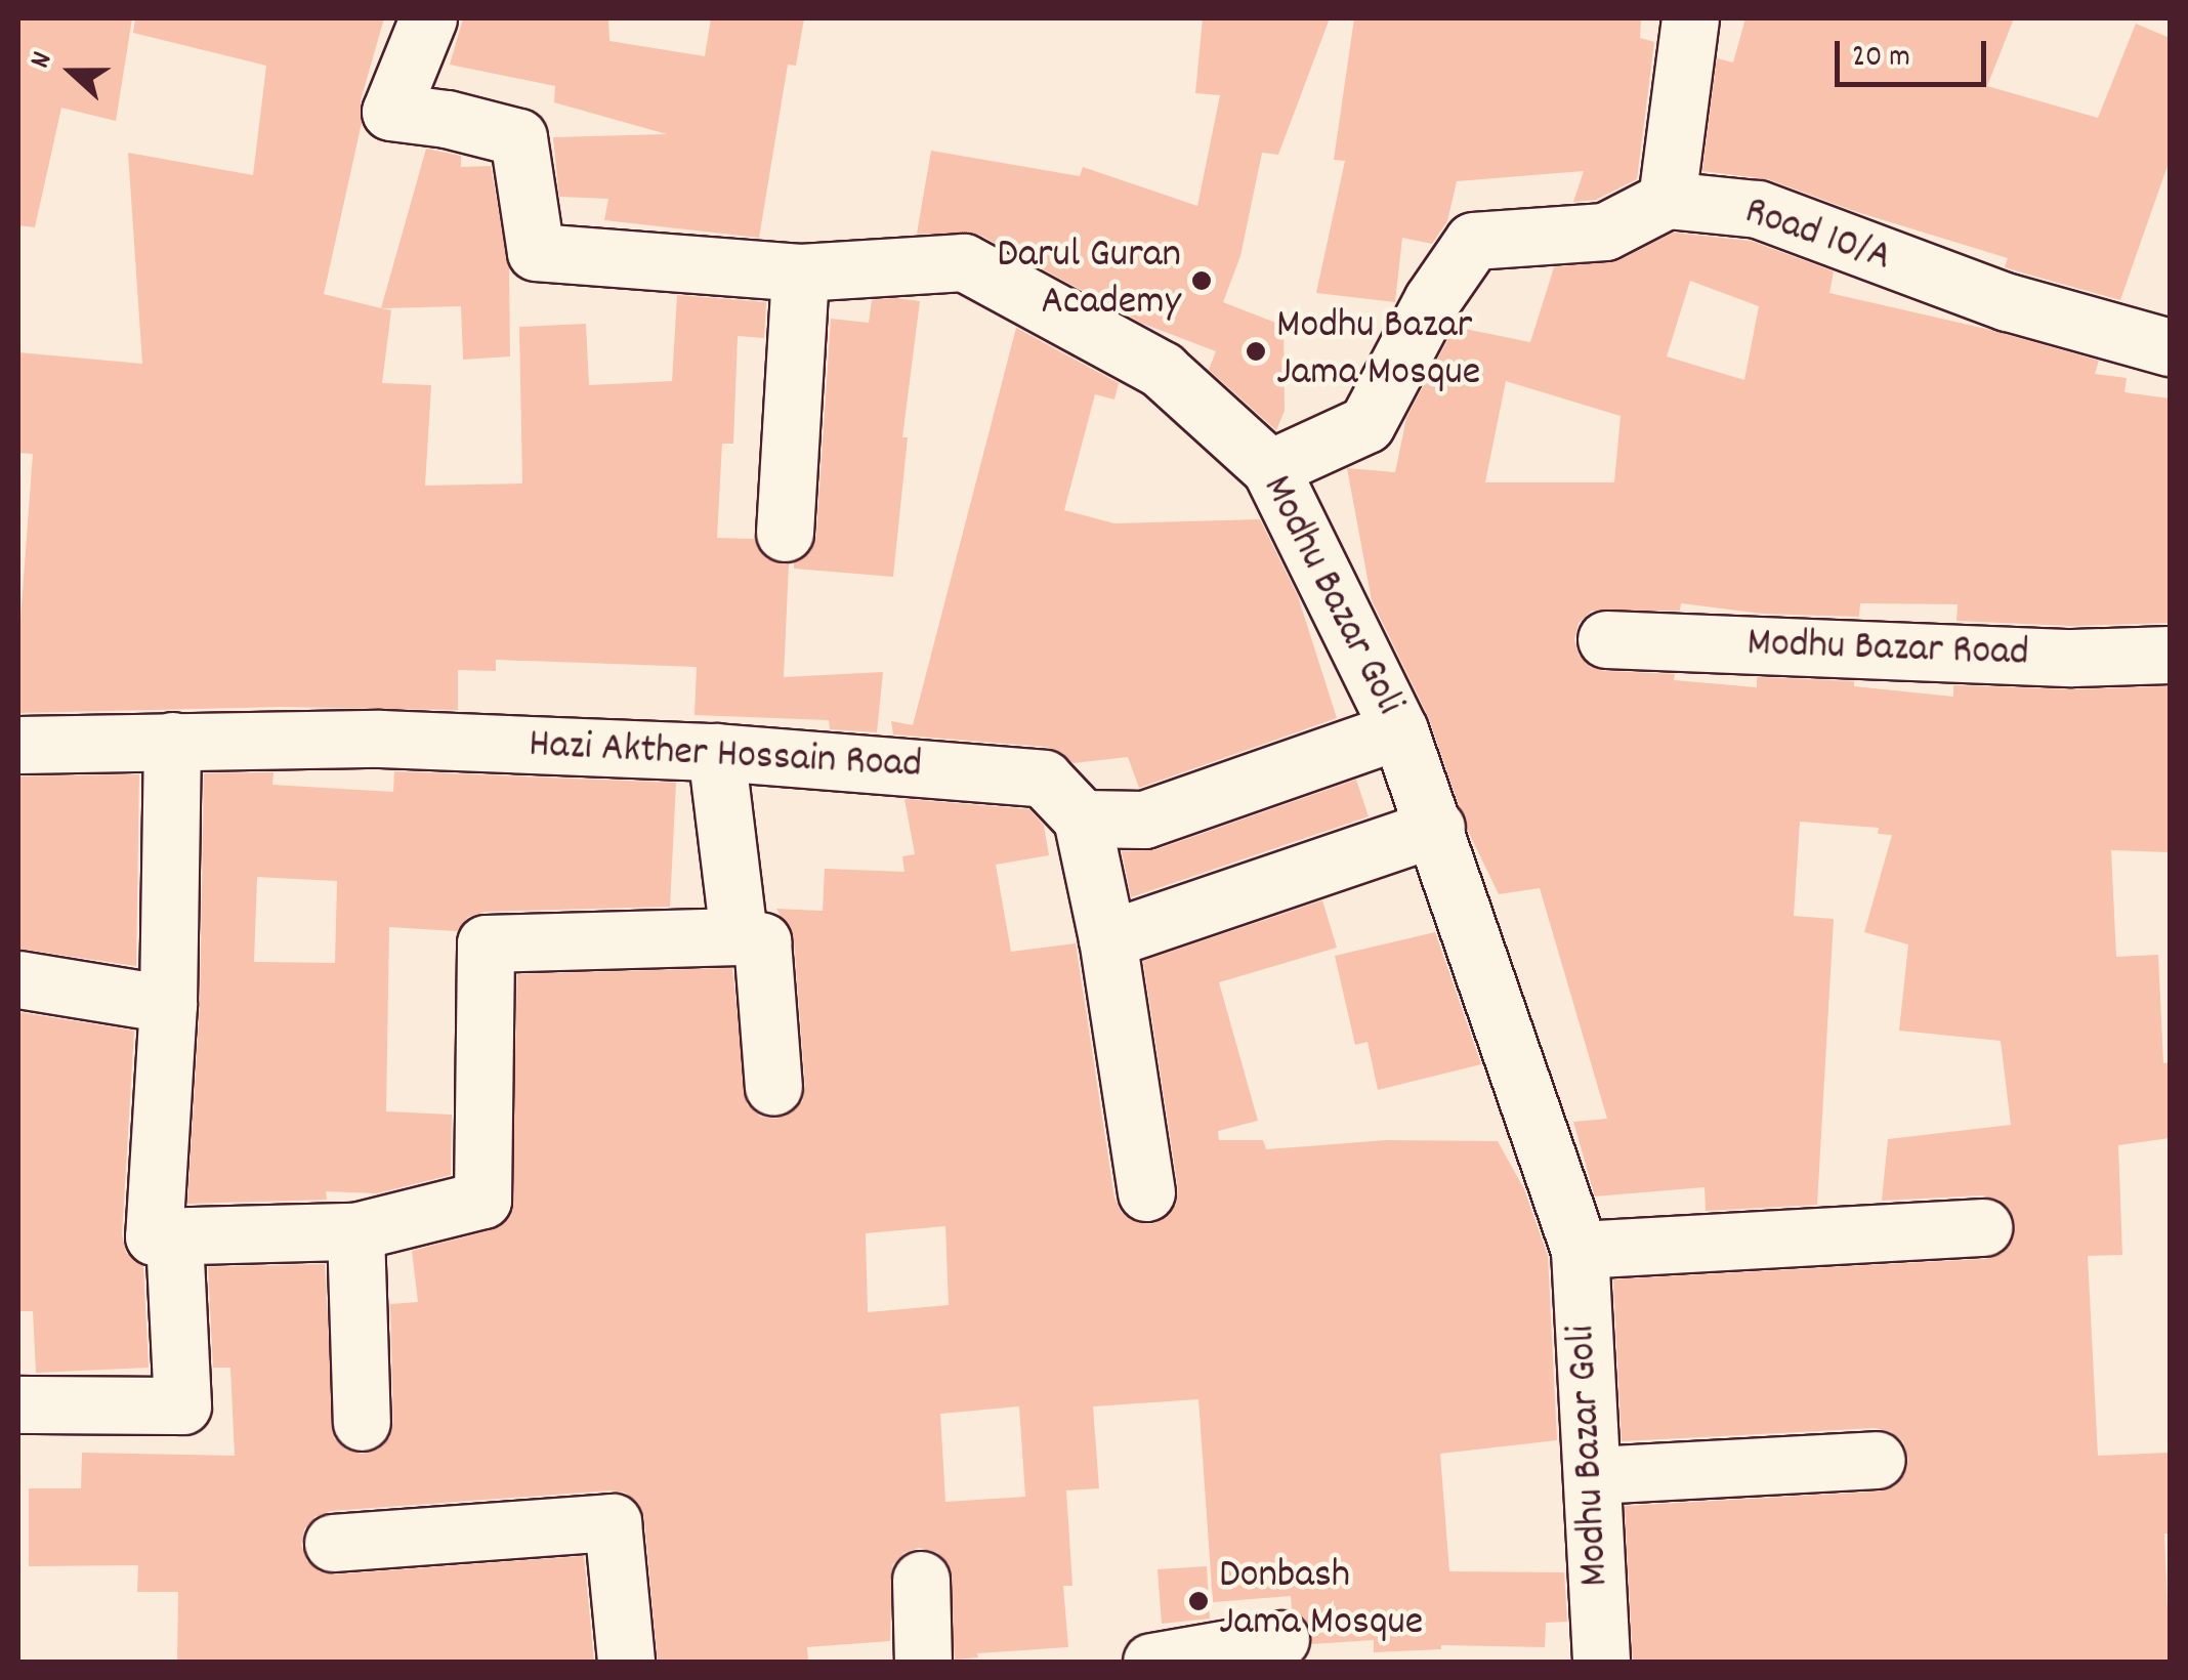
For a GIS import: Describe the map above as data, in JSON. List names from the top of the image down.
{
  "streets": {
    "street": [
      "Road 10/A",
      "Modhu Bazar Goli",
      "Modhu Bazar Road",
      "Hazi Akther Hossain Road"
    ]
  },
  "places": ["Darul Guran Academy", "Modhu Bazar Jama Mosque", "Donbash Jama Mosque"],
  "scale_bar": "20 m",
  "north": "left"
}
